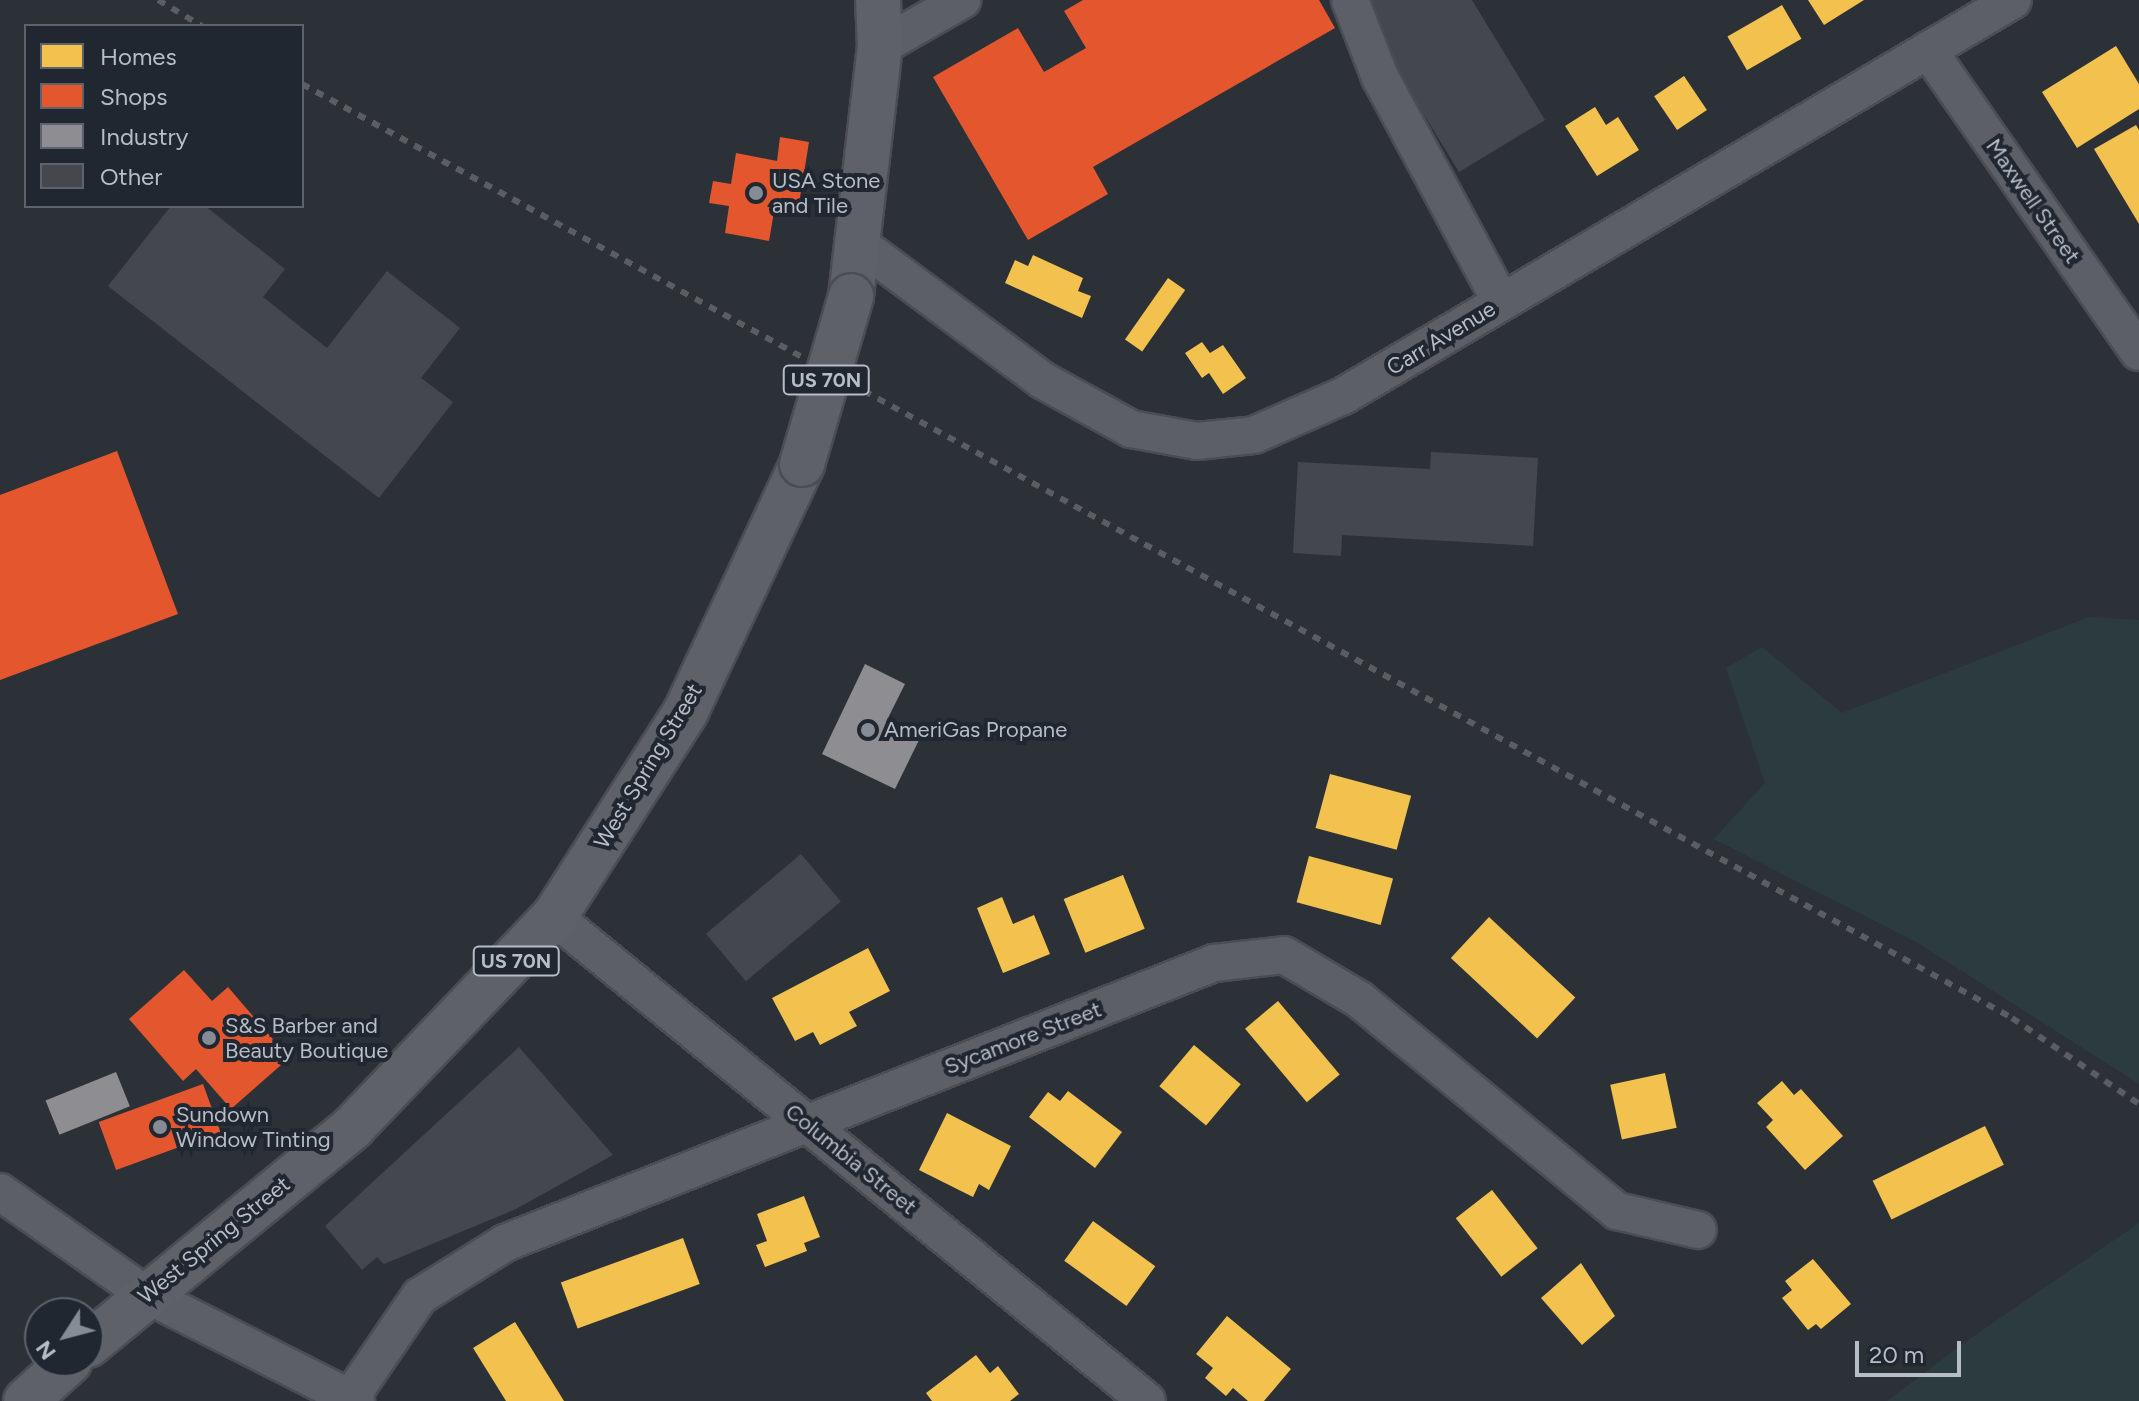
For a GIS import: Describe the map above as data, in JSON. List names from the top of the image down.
{
  "streets": {
    "main road": ["US 70N", "West Spring Street"],
    "street": [
      "Maxwell Street",
      "Carr Avenue",
      "Sycamore Street",
      "Columbia Street"
    ]
  },
  "crossings": [
    ["Maxwell Street", "Carr Avenue"],
    ["Carr Avenue", "West Spring Street"],
    ["West Spring Street", "Columbia Street"],
    ["Sycamore Street", "Columbia Street"]
  ],
  "places": [
    "USA Stone and Tile",
    "AmeriGas Propane",
    "S&S Barber and Beauty Boutique",
    "Sundown Window Tinting"
  ],
  "legend": [
    "Homes",
    "Shops",
    "Industry",
    "Other"
  ],
  "scale_bar": "20 m",
  "north": "bottom left"
}
